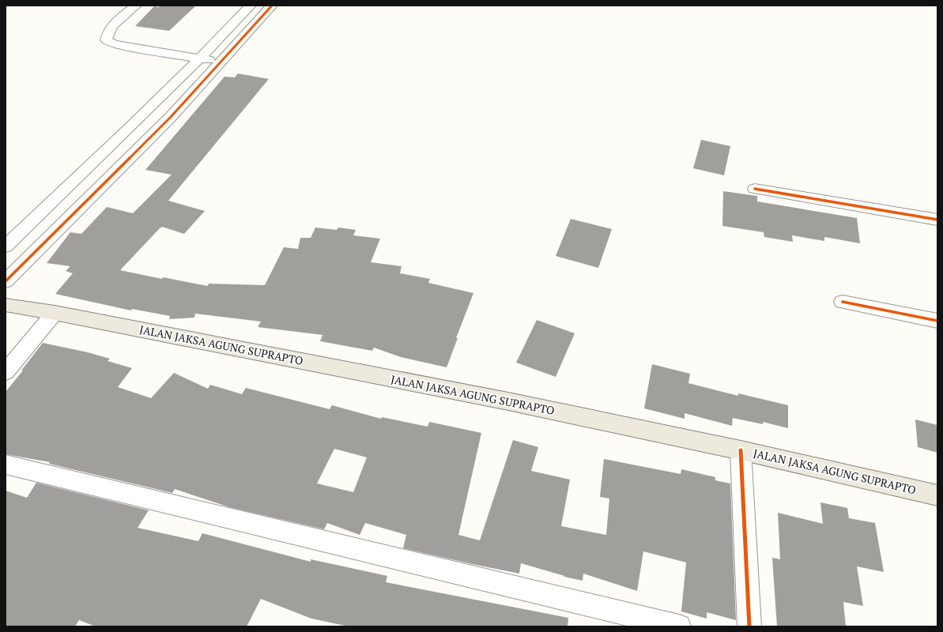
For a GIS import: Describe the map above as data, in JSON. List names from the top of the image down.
{
  "streets": {
    "main road": ["JALAN JAKSA AGUNG SUPRAPTO"]
  }
}
